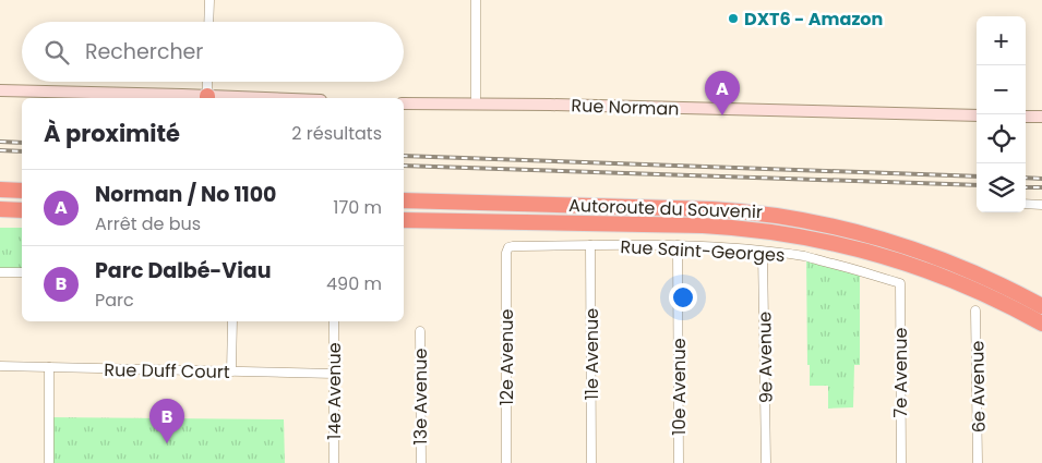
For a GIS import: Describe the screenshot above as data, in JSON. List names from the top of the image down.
{
  "streets": {
    "highway": ["Autoroute du Souvenir"],
    "street": [
      "Rue Norman",
      "Rue Saint-Georges",
      "11e Avenue",
      "12e Avenue",
      "9e Avenue",
      "Rue Duff Court",
      "7e Avenue",
      "10e Avenue",
      "6e Avenue",
      "14e Avenue",
      "13e Avenue"
    ]
  },
  "crossings": [
    ["Rue Saint-Georges", "11e Avenue"],
    ["Rue Saint-Georges", "12e Avenue"],
    ["Rue Saint-Georges", "9e Avenue"],
    ["Rue Saint-Georges", "7e Avenue"],
    ["Rue Saint-Georges", "10e Avenue"],
    ["Rue Duff Court", "14e Avenue"]
  ],
  "places": ["DXT6 - Amazon"],
  "page": {
    "map_buttons": ["+", "−"],
    "search": "Rechercher",
    "pins": ["A", "B"],
    "heading": ["À proximité", "2 résultats"],
    "list": [
      {
        "mark": "A",
        "name": "Norman / No 1100",
        "note": "Arrêt de bus",
        "value": "170 m"
      },
      {
        "mark": "B",
        "name": "Parc Dalbé-Viau",
        "note": "Parc",
        "value": "490 m"
      }
    ]
  }
}
